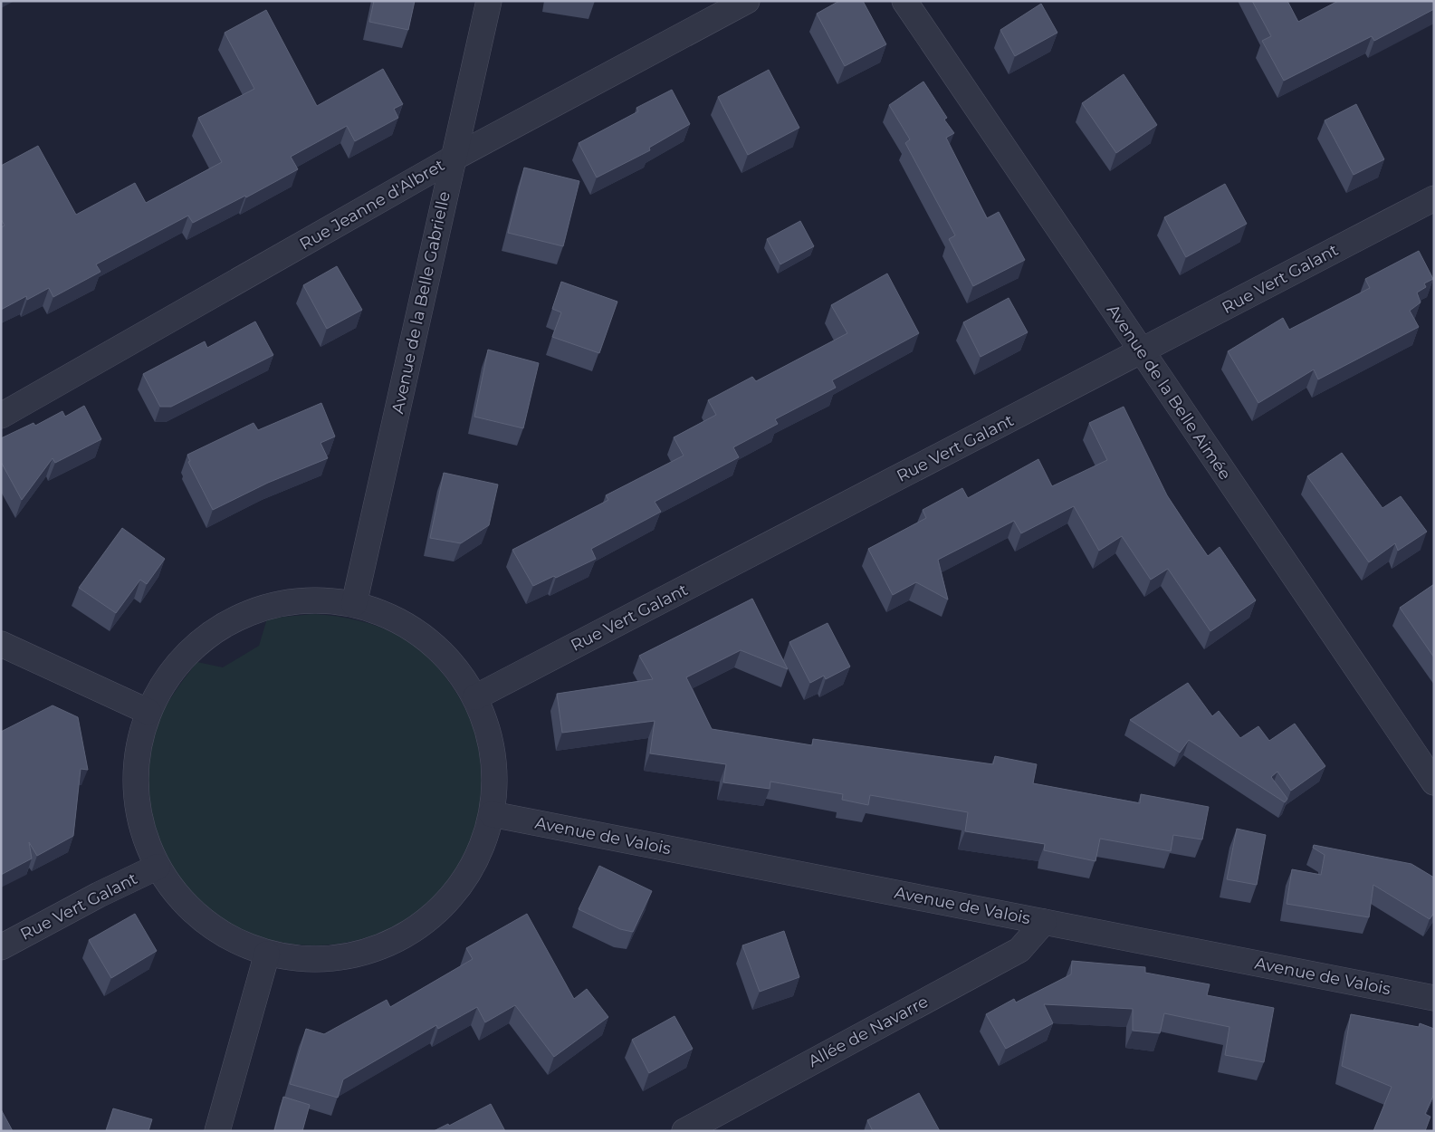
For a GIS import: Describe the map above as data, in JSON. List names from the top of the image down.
{
  "streets": {
    "street": [
      "Rue Jeanne d'Albret",
      "Rue Vert Galant",
      "Avenue de la Belle Gabrielle",
      "Avenue de la Belle Aimée",
      "Avenue de Valois",
      "Allée de Navarre"
    ]
  },
  "crossings": [
    ["Rue Jeanne d'Albret", "Avenue de la Belle Gabrielle"],
    ["Rue Vert Galant", "Avenue de la Belle Aimée"],
    ["Avenue de Valois", "Allée de Navarre"]
  ]
}
